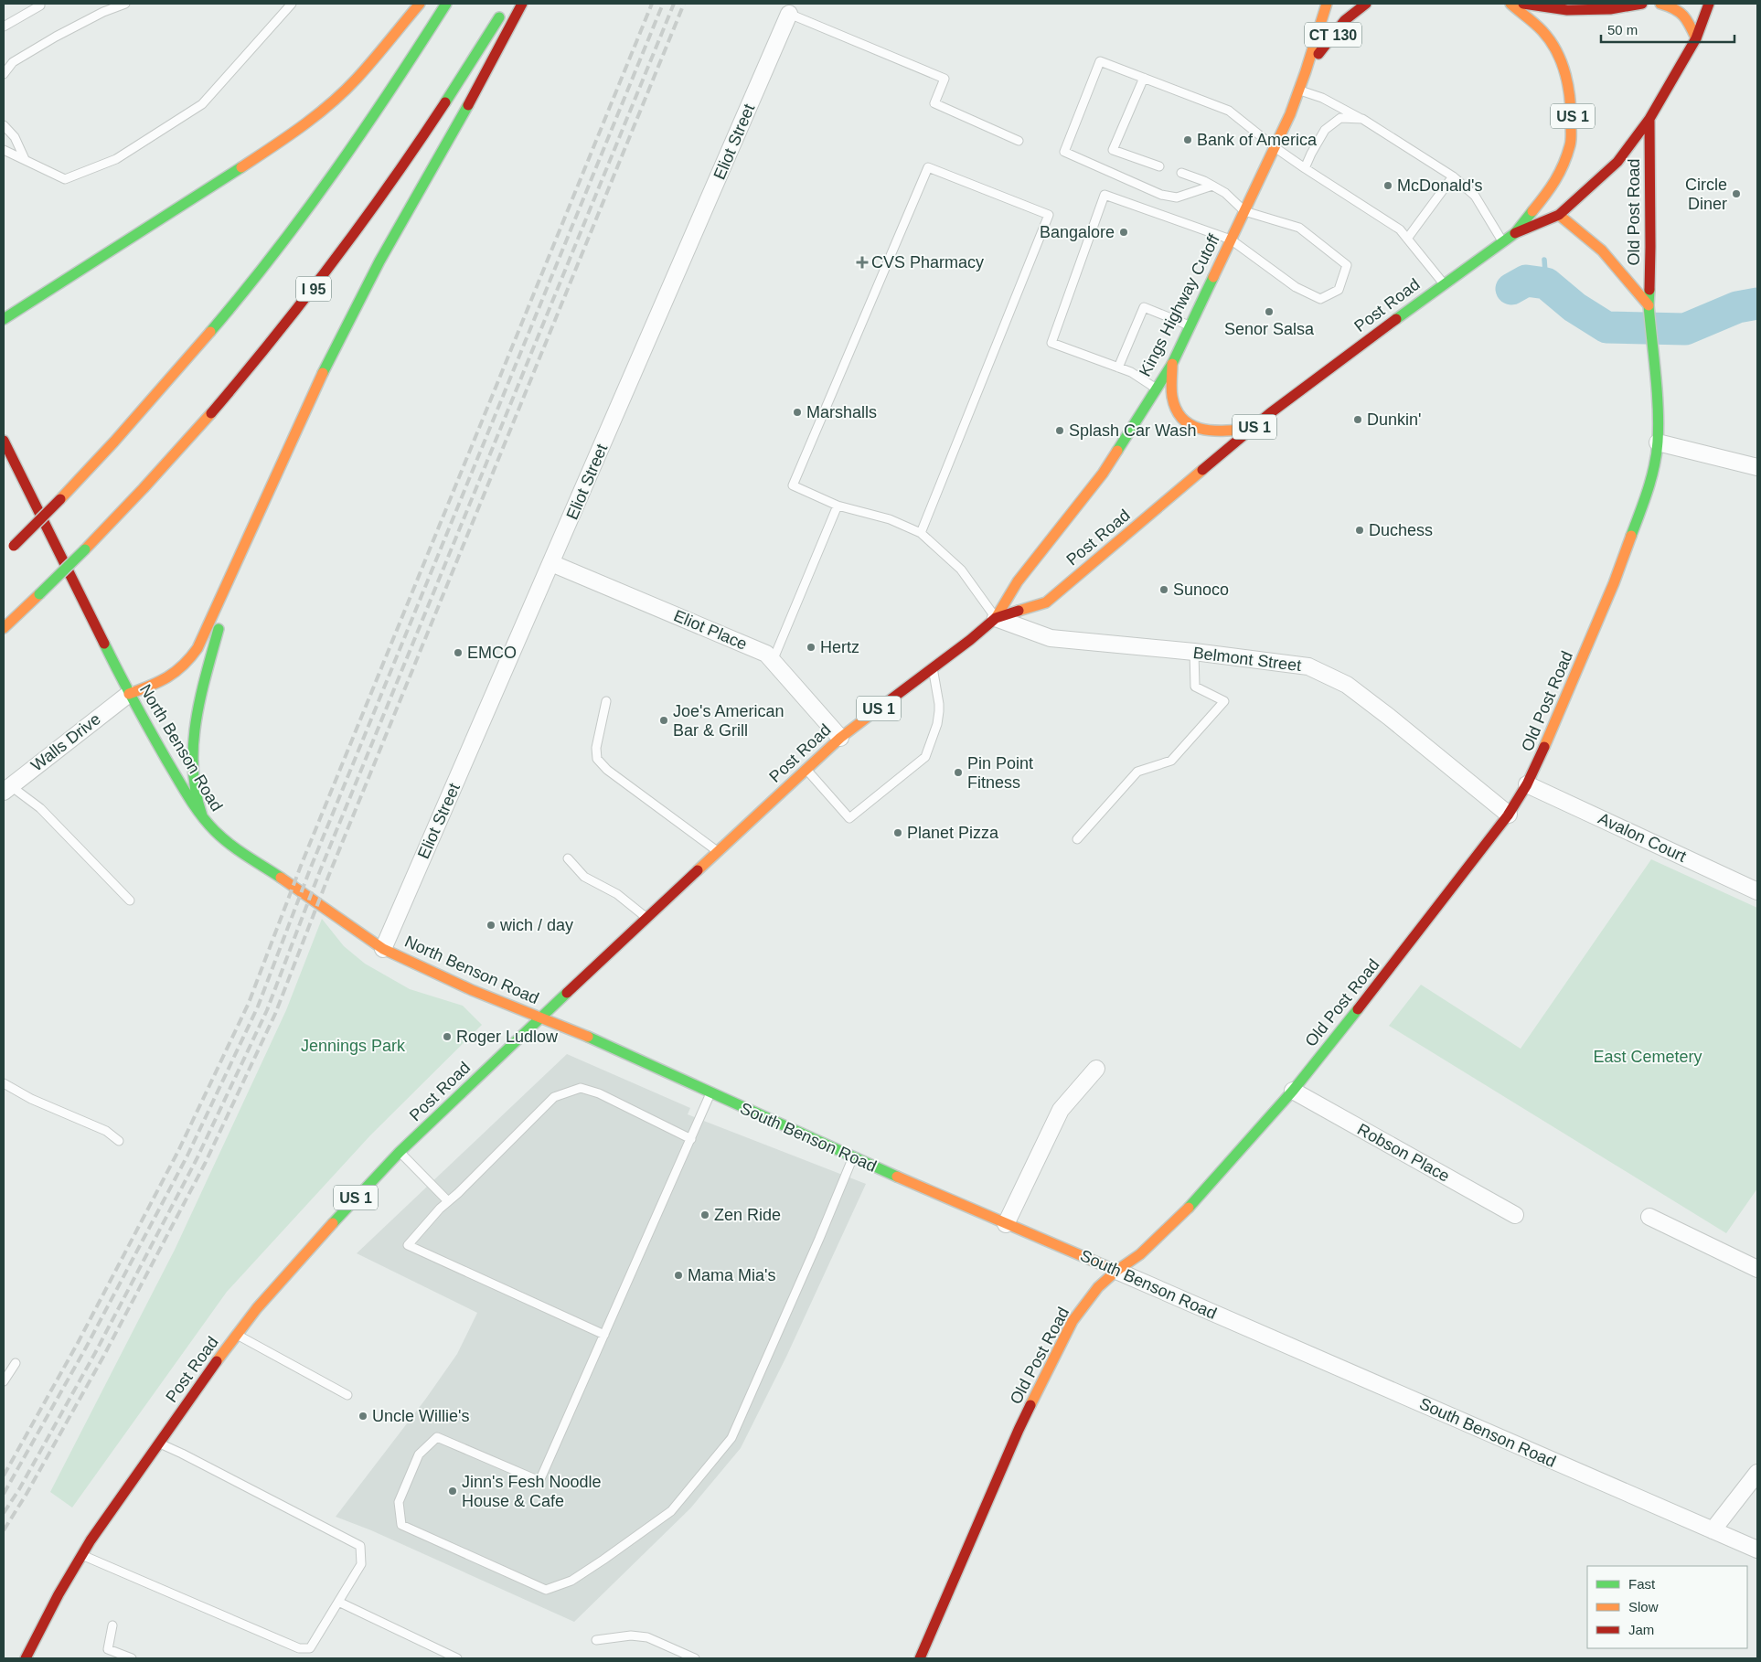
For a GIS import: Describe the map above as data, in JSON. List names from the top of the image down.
{
  "streets": {
    "main road": [
      "CT 130",
      "US 1",
      "Old Post Road",
      "I 95",
      "Kings Highway Cutoff",
      "Post Road",
      "North Benson Road",
      "South Benson Road"
    ],
    "street": [
      "Eliot Street",
      "Eliot Place",
      "Belmont Street",
      "Walls Drive",
      "Avalon Court",
      "Robson Place"
    ]
  },
  "crossings": [
    ["CT 130", "Kings Highway Cutoff"],
    ["US 1", "Post Road"],
    ["Eliot Street", "Eliot Place"],
    ["Eliot Street", "North Benson Road"],
    ["Old Post Road", "Post Road"],
    ["Old Post Road", "Belmont Street"],
    ["Old Post Road", "Avalon Court"],
    ["Old Post Road", "South Benson Road"],
    ["Old Post Road", "Robson Place"],
    ["Kings Highway Cutoff", "Post Road"],
    ["Kings Highway Cutoff", "Belmont Street"],
    ["Post Road", "Eliot Place"],
    ["Post Road", "Belmont Street"],
    ["Post Road", "North Benson Road"],
    ["Post Road", "South Benson Road"],
    ["Walls Drive", "North Benson Road"],
    ["North Benson Road", "South Benson Road"]
  ],
  "parks": ["Jennings Park", "East Cemetery"],
  "places": {
    "other": [
      "Bank of America",
      "McDonald's",
      "Circle Diner",
      "Bangalore",
      "Senor Salsa",
      "Marshalls",
      "Dunkin'",
      "Splash Car Wash",
      "Duchess",
      "Sunoco",
      "Hertz",
      "EMCO",
      "Joe's American Bar & Grill",
      "Pin Point Fitness",
      "Planet Pizza",
      "wich / day",
      "Roger Ludlow",
      "Zen Ride",
      "Mama Mia's",
      "Uncle Willie's",
      "Jinn's Fesh Noodle House & Cafe"
    ],
    "health": ["CVS Pharmacy"]
  },
  "legend": ["Fast", "Slow", "Jam"],
  "scale_bar": "50 m"
}
